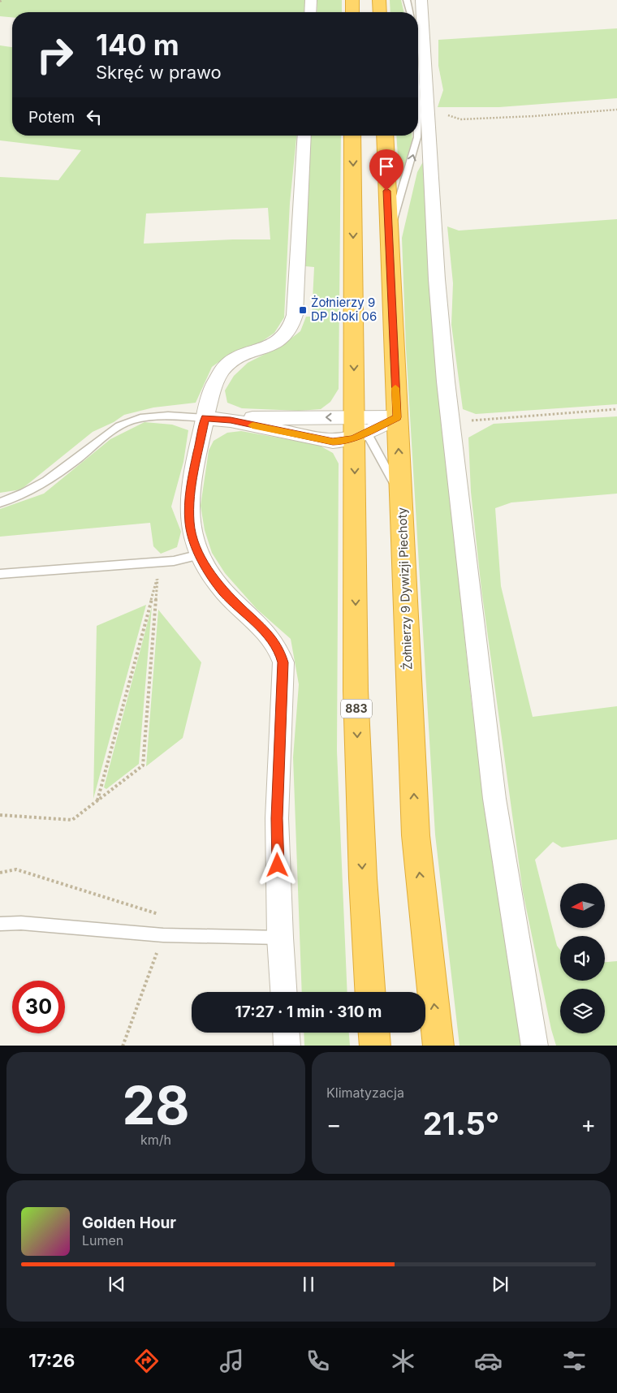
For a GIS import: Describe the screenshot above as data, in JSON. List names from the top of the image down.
{
  "streets": {
    "highway": ["Żołnierzy 9 Dywizji Piechoty", "883"]
  },
  "places": {
    "transit": ["Żołnierzy 9 DP bloki 06"]
  },
  "north": "left",
  "page": {
    "turn": ["140 m", "Skręć w prawo"],
    "then": "Potem",
    "limit": "30",
    "trip": "17:27 · 1 min · 310 m",
    "tile": [
      ["28", "km/h"],
      "Klimatyzacja"
    ],
    "heat": ["−", "21.5°", "+"],
    "song": ["Golden Hour", "Lumen"],
    "tabs": "17:26"
  }
}
